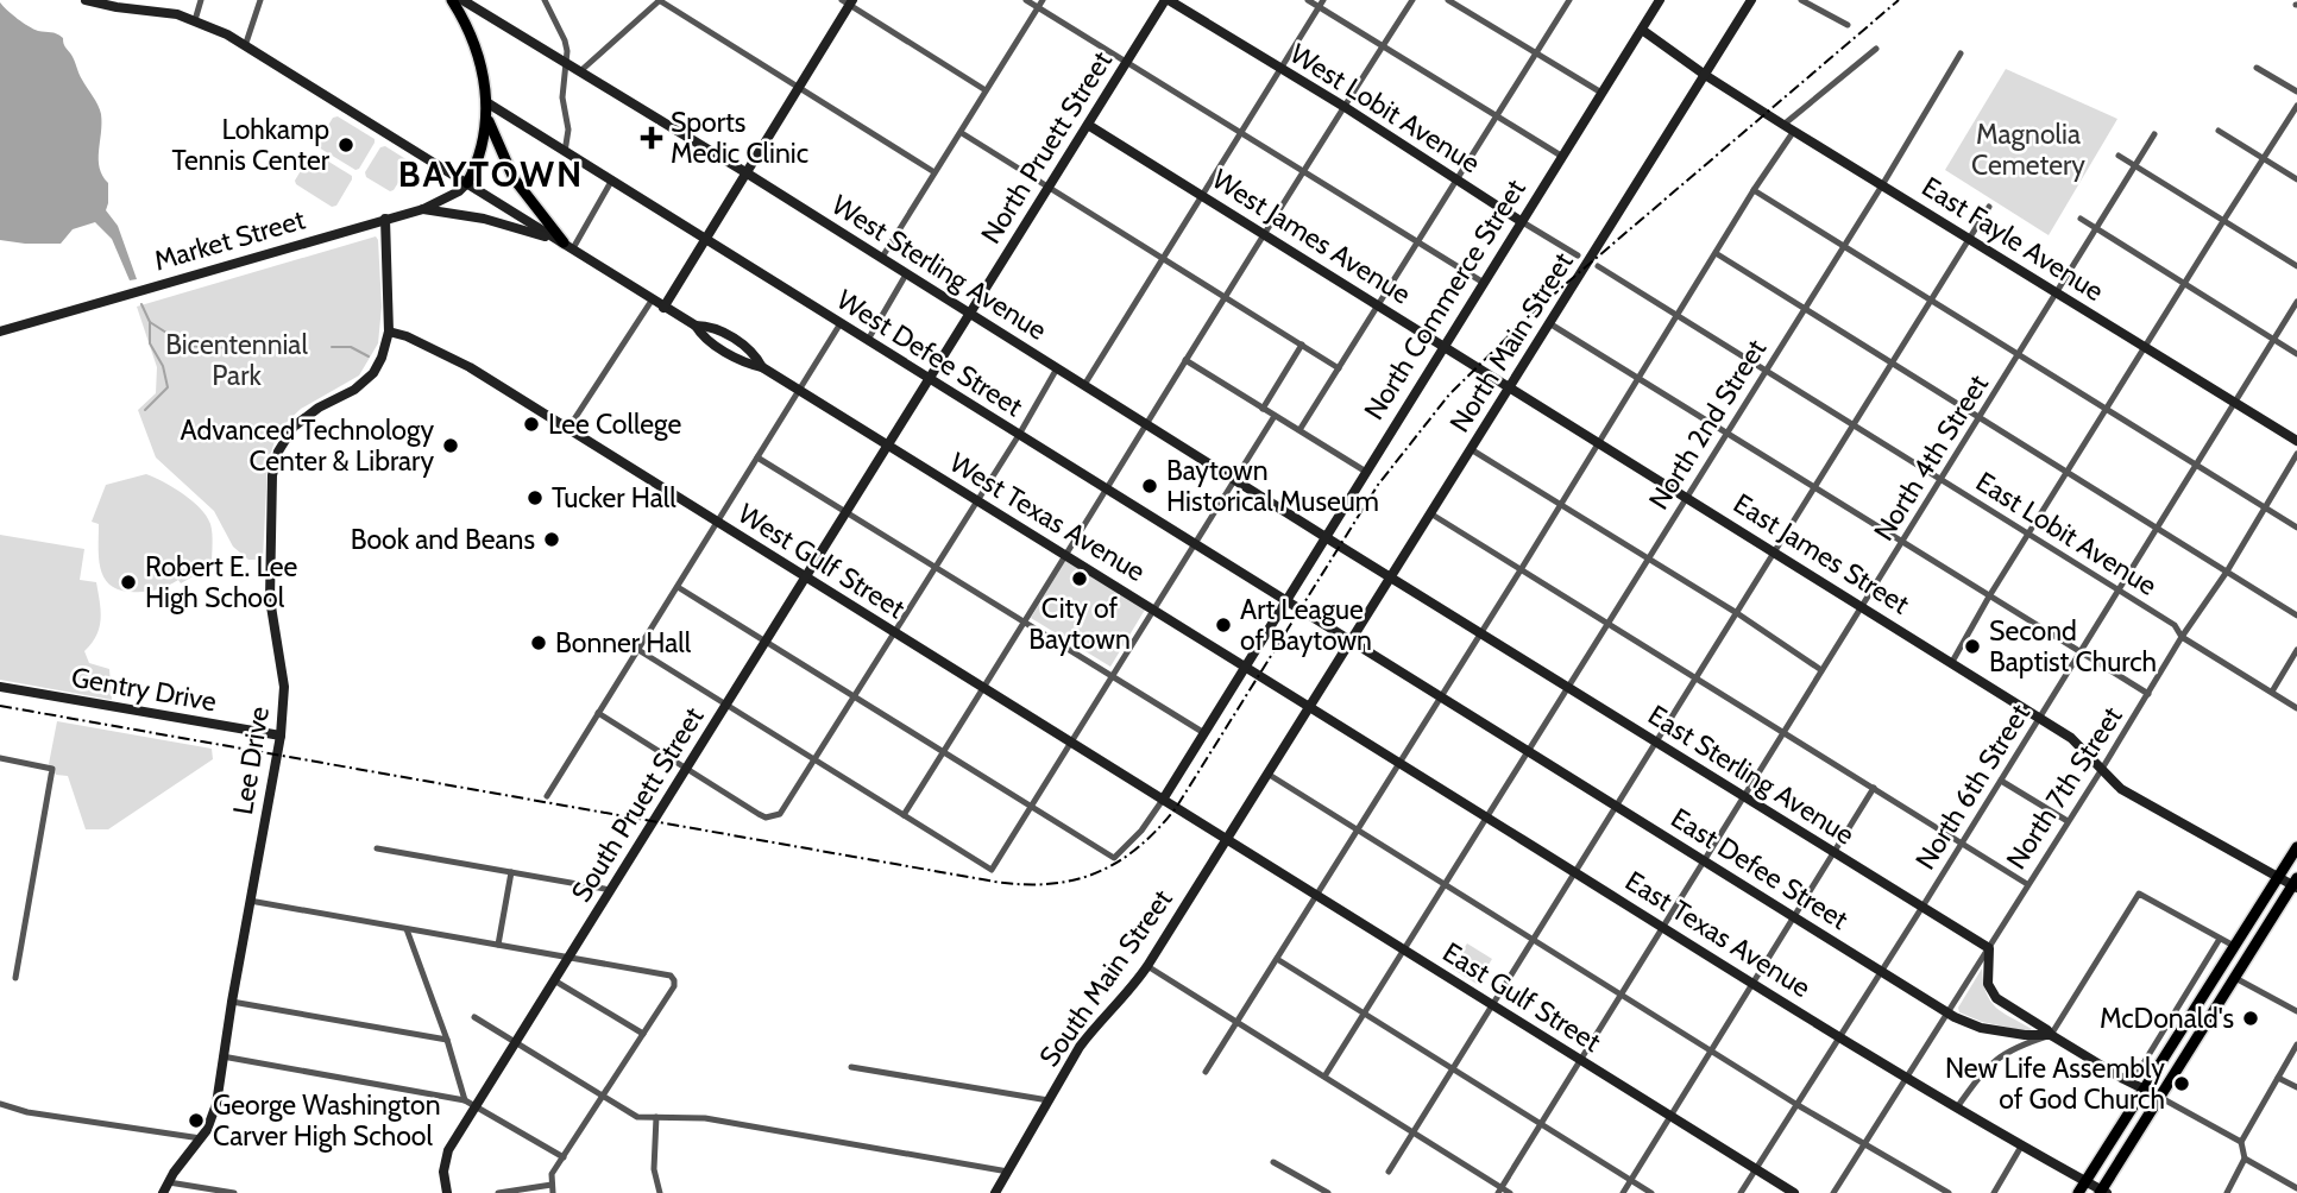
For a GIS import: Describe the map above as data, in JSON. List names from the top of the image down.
{
  "streets": {
    "main road": [
      "West Lobit Avenue",
      "North Pruett Street",
      "West James Avenue",
      "East Fayle Avenue",
      "Market Street",
      "West Sterling Avenue",
      "North Commerce Street",
      "North Main Street",
      "West Defee Street",
      "West Texas Avenue",
      "East James Street",
      "West Gulf Street",
      "Gentry Drive",
      "Lee Drive",
      "East Sterling Avenue",
      "South Pruett Street",
      "East Defee Street",
      "East Texas Avenue",
      "South Main Street",
      "East Gulf Street"
    ],
    "street": [
      "North 2nd Street",
      "North 4th Street",
      "East Lobit Avenue",
      "North 6th Street",
      "North 7th Street"
    ]
  },
  "crossings": [
    ["West Lobit Avenue", "North Pruett Street"],
    ["West Lobit Avenue", "North Commerce Street"],
    ["North Pruett Street", "West James Avenue"],
    ["North Pruett Street", "West Sterling Avenue"],
    ["North Pruett Street", "West Defee Street"],
    ["North Pruett Street", "West Texas Avenue"],
    ["North Pruett Street", "South Pruett Street"],
    ["West James Avenue", "North Commerce Street"],
    ["West James Avenue", "North Main Street"],
    ["West James Avenue", "East James Street"],
    ["East Fayle Avenue", "North Commerce Street"],
    ["East Fayle Avenue", "North Main Street"],
    ["East Fayle Avenue", "North 2nd Street"],
    ["East Fayle Avenue", "North 4th Street"],
    ["East Fayle Avenue", "North 6th Street"],
    ["Market Street", "West Texas Avenue"],
    ["Market Street", "Lee Drive"],
    ["West Sterling Avenue", "North Commerce Street"],
    ["West Sterling Avenue", "North Main Street"],
    ["West Sterling Avenue", "East Sterling Avenue"],
    ["North Commerce Street", "West Defee Street"],
    ["North Commerce Street", "West Texas Avenue"],
    ["North Commerce Street", "West Gulf Street"],
    ["North Main Street", "West Defee Street"],
    ["North Main Street", "West Texas Avenue"],
    ["North Main Street", "East James Street"],
    ["North Main Street", "East Sterling Avenue"],
    ["North Main Street", "East Defee Street"],
    ["North Main Street", "East Texas Avenue"],
    ["North Main Street", "South Main Street"],
    ["West Defee Street", "East Defee Street"],
    ["North 2nd Street", "East Lobit Avenue"],
    ["North 2nd Street", "East James Street"],
    ["North 2nd Street", "East Sterling Avenue"],
    ["North 2nd Street", "East Defee Street"],
    ["North 2nd Street", "East Texas Avenue"],
    ["North 2nd Street", "East Gulf Street"],
    ["North 4th Street", "East Lobit Avenue"],
    ["North 4th Street", "East James Street"],
    ["North 4th Street", "East Sterling Avenue"],
    ["North 4th Street", "East Defee Street"],
    ["North 4th Street", "East Texas Avenue"],
    ["North 4th Street", "East Gulf Street"],
    ["West Texas Avenue", "South Pruett Street"],
    ["West Texas Avenue", "East Texas Avenue"],
    ["West Texas Avenue", "South Main Street"],
    ["East Lobit Avenue", "North 6th Street"],
    ["East Lobit Avenue", "North 7th Street"],
    ["East James Street", "North 6th Street"],
    ["East James Street", "North 7th Street"],
    ["West Gulf Street", "Lee Drive"],
    ["West Gulf Street", "South Pruett Street"],
    ["West Gulf Street", "South Main Street"],
    ["West Gulf Street", "East Gulf Street"],
    ["Gentry Drive", "Lee Drive"],
    ["East Sterling Avenue", "North 6th Street"],
    ["East Sterling Avenue", "North 7th Street"],
    ["North 6th Street", "East Defee Street"],
    ["North 6th Street", "East Texas Avenue"],
    ["North 6th Street", "East Gulf Street"],
    ["North 7th Street", "East Defee Street"],
    ["North 7th Street", "East Texas Avenue"],
    ["East Texas Avenue", "South Main Street"],
    ["South Main Street", "East Gulf Street"]
  ],
  "districts": ["BAYTOWN"],
  "parks": ["Magnolia Cemetery", "Bicentennial Park"],
  "places": {
    "health": ["Sports Medic Clinic"],
    "other": [
      "Lohkamp Tennis Center",
      "Lee College",
      "Advanced Technology Center & Library",
      "Baytown Historical Museum",
      "Tucker Hall",
      "Book and Beans",
      "City of Baytown",
      "Robert E. Lee High School",
      "Art League of Baytown",
      "Bonner Hall",
      "Second Baptist Church",
      "McDonald's",
      "New Life Assembly of God Church",
      "George Washington Carver High School"
    ]
  }
}
